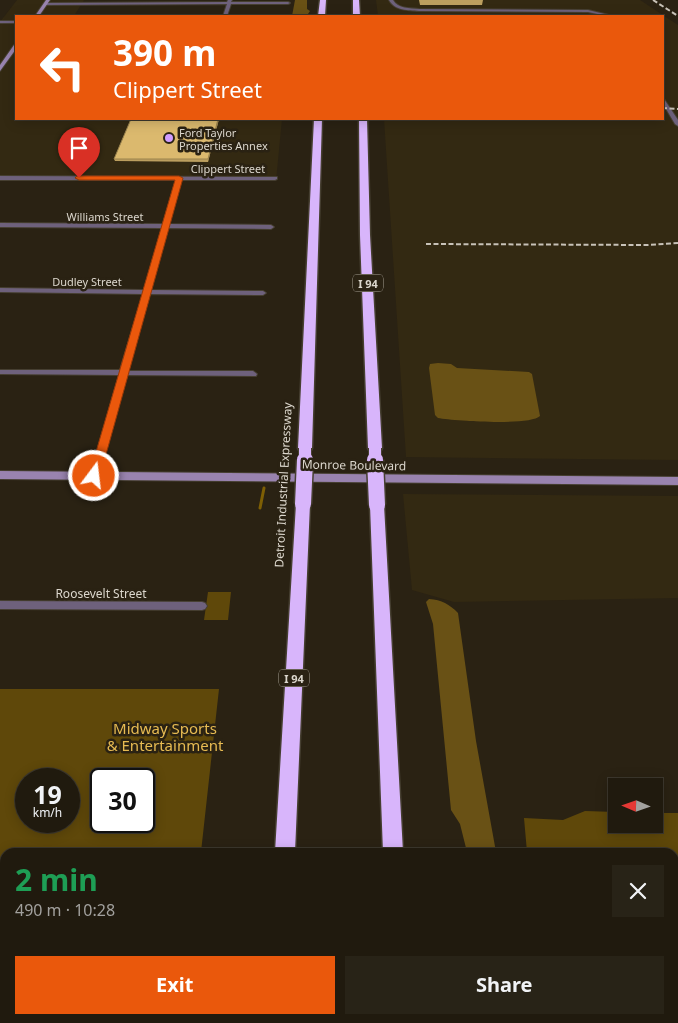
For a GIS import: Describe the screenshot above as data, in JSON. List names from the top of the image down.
{
  "streets": {
    "highway": ["I 94", "Detroit Industrial Expressway"],
    "street": [
      "Clippert Street",
      "Williams Street",
      "Dudley Street",
      "Monroe Boulevard",
      "Roosevelt Street"
    ]
  },
  "parks": ["Midway Sports & Entertainment"],
  "places": ["Ford Taylor Properties Annex"],
  "north": "left",
  "page": {
    "turn": ["390 m", "Clippert Street"],
    "speed": "19 km/h",
    "limit": "30",
    "heading": ["2 min", "490 m · 10:28"],
    "buttons": ["Exit", "Share"]
  }
}
